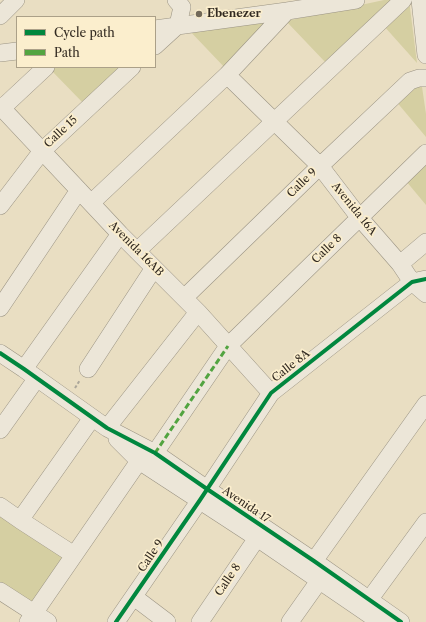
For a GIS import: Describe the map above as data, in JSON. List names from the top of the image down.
{
  "streets": {
    "street": [
      "Calle 15",
      "Calle 9",
      "Avenida 16A",
      "Avenida 16AB",
      "Calle 8",
      "Calle 8A",
      "Avenida 17"
    ]
  },
  "crossings": [
    ["Calle 15", "Avenida 16AB"],
    ["Calle 9", "Avenida 16A"],
    ["Calle 9", "Avenida 16AB"],
    ["Calle 9", "Calle 8A"],
    ["Calle 9", "Avenida 17"],
    ["Avenida 16A", "Calle 8"],
    ["Avenida 16A", "Calle 8A"],
    ["Avenida 16AB", "Calle 8"],
    ["Avenida 16AB", "Calle 8A"],
    ["Calle 8", "Avenida 17"],
    ["Calle 8A", "Avenida 17"]
  ],
  "places": ["Ebenezer"],
  "legend": ["Cycle path", "Path"]
}
